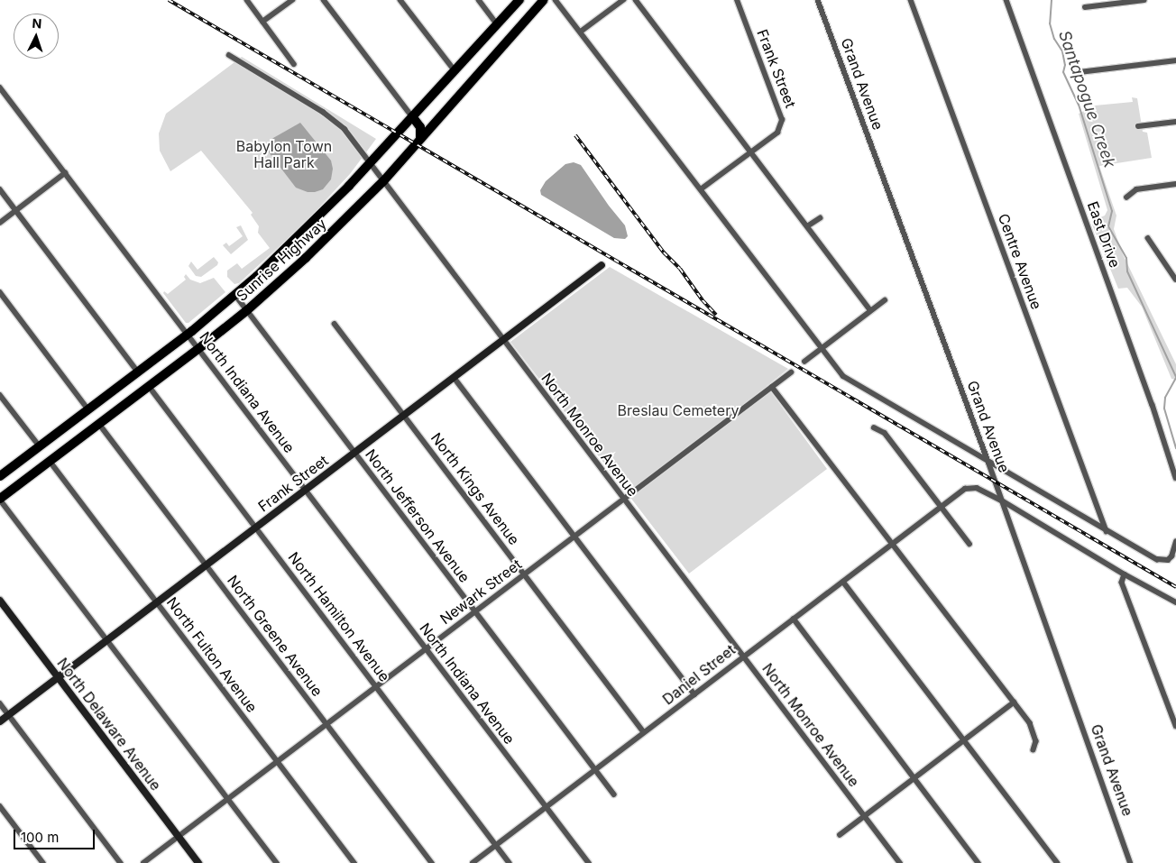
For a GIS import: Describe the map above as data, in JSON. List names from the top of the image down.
{
  "streets": {
    "highway": ["Sunrise Highway"],
    "street": [
      "Frank Street",
      "Grand Avenue",
      "East Drive",
      "Centre Avenue",
      "North Indiana Avenue",
      "North Monroe Avenue",
      "North Kings Avenue",
      "North Jefferson Avenue",
      "Newark Street",
      "North Hamilton Avenue",
      "North Greene Avenue",
      "North Fulton Avenue",
      "Daniel Street",
      "North Delaware Avenue"
    ]
  },
  "crossings": [
    ["Frank Street", "North Indiana Avenue"],
    ["Frank Street", "North Monroe Avenue"],
    ["Frank Street", "North Kings Avenue"],
    ["Frank Street", "North Jefferson Avenue"],
    ["Frank Street", "North Hamilton Avenue"],
    ["Frank Street", "North Greene Avenue"],
    ["Frank Street", "North Fulton Avenue"],
    ["Frank Street", "North Delaware Avenue"],
    ["Grand Avenue", "Daniel Street"],
    ["Sunrise Highway", "North Indiana Avenue"],
    ["Sunrise Highway", "North Monroe Avenue"],
    ["Sunrise Highway", "North Jefferson Avenue"],
    ["Sunrise Highway", "North Hamilton Avenue"],
    ["Sunrise Highway", "North Greene Avenue"],
    ["Sunrise Highway", "North Fulton Avenue"],
    ["North Indiana Avenue", "Newark Street"],
    ["North Indiana Avenue", "Daniel Street"],
    ["North Monroe Avenue", "Newark Street"],
    ["North Monroe Avenue", "Daniel Street"],
    ["North Kings Avenue", "Newark Street"],
    ["North Kings Avenue", "Daniel Street"],
    ["North Jefferson Avenue", "Newark Street"],
    ["North Jefferson Avenue", "Daniel Street"],
    ["Newark Street", "North Hamilton Avenue"],
    ["Newark Street", "North Greene Avenue"],
    ["Newark Street", "North Fulton Avenue"],
    ["Newark Street", "North Delaware Avenue"],
    ["North Hamilton Avenue", "Daniel Street"]
  ],
  "water": ["Santapogue Creek"],
  "parks": ["Babylon Town Hall Park", "Breslau Cemetery"],
  "scale_bar": "100 m",
  "north": "top"
}
